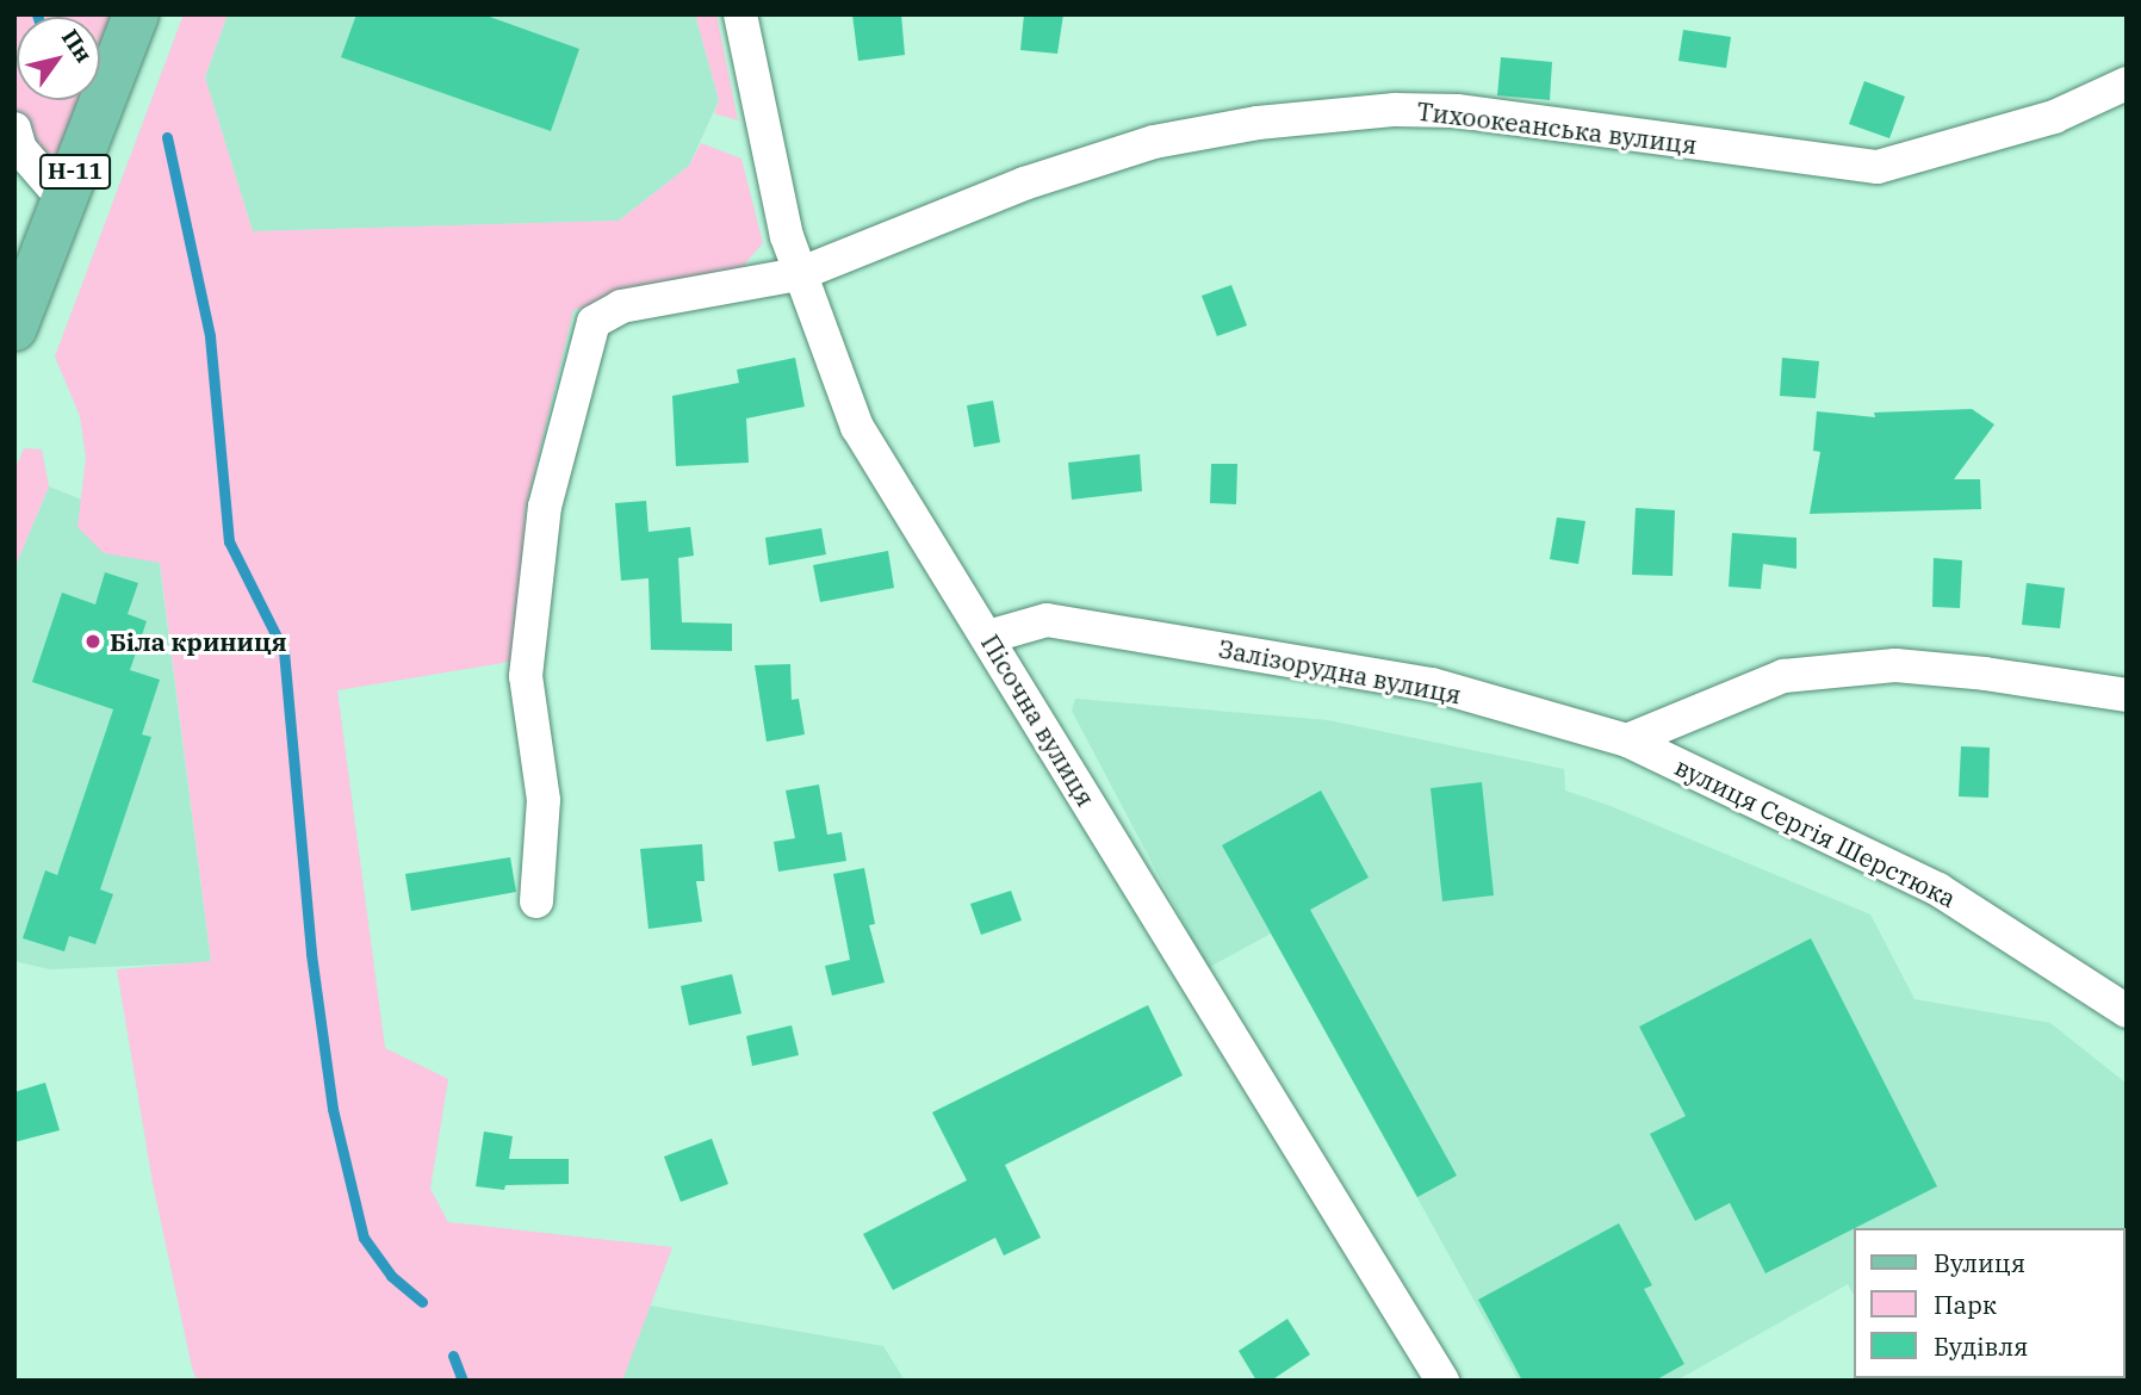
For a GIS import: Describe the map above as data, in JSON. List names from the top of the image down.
{
  "streets": {
    "main road": ["Н-11"],
    "street": [
      "Тихоокеанська вулиця",
      "Залізорудна вулиця",
      "Пісочна вулиця",
      "вулиця Сергія Шерстюка"
    ]
  },
  "crossings": [
    ["Тихоокеанська вулиця", "Пісочна вулиця"],
    ["Залізорудна вулиця", "Пісочна вулиця"],
    ["Залізорудна вулиця", "вулиця Сергія Шерстюка"]
  ],
  "places": ["Біла криниця"],
  "legend": ["Вулиця", "Парк", "Будівля"],
  "north": "top right"
}
